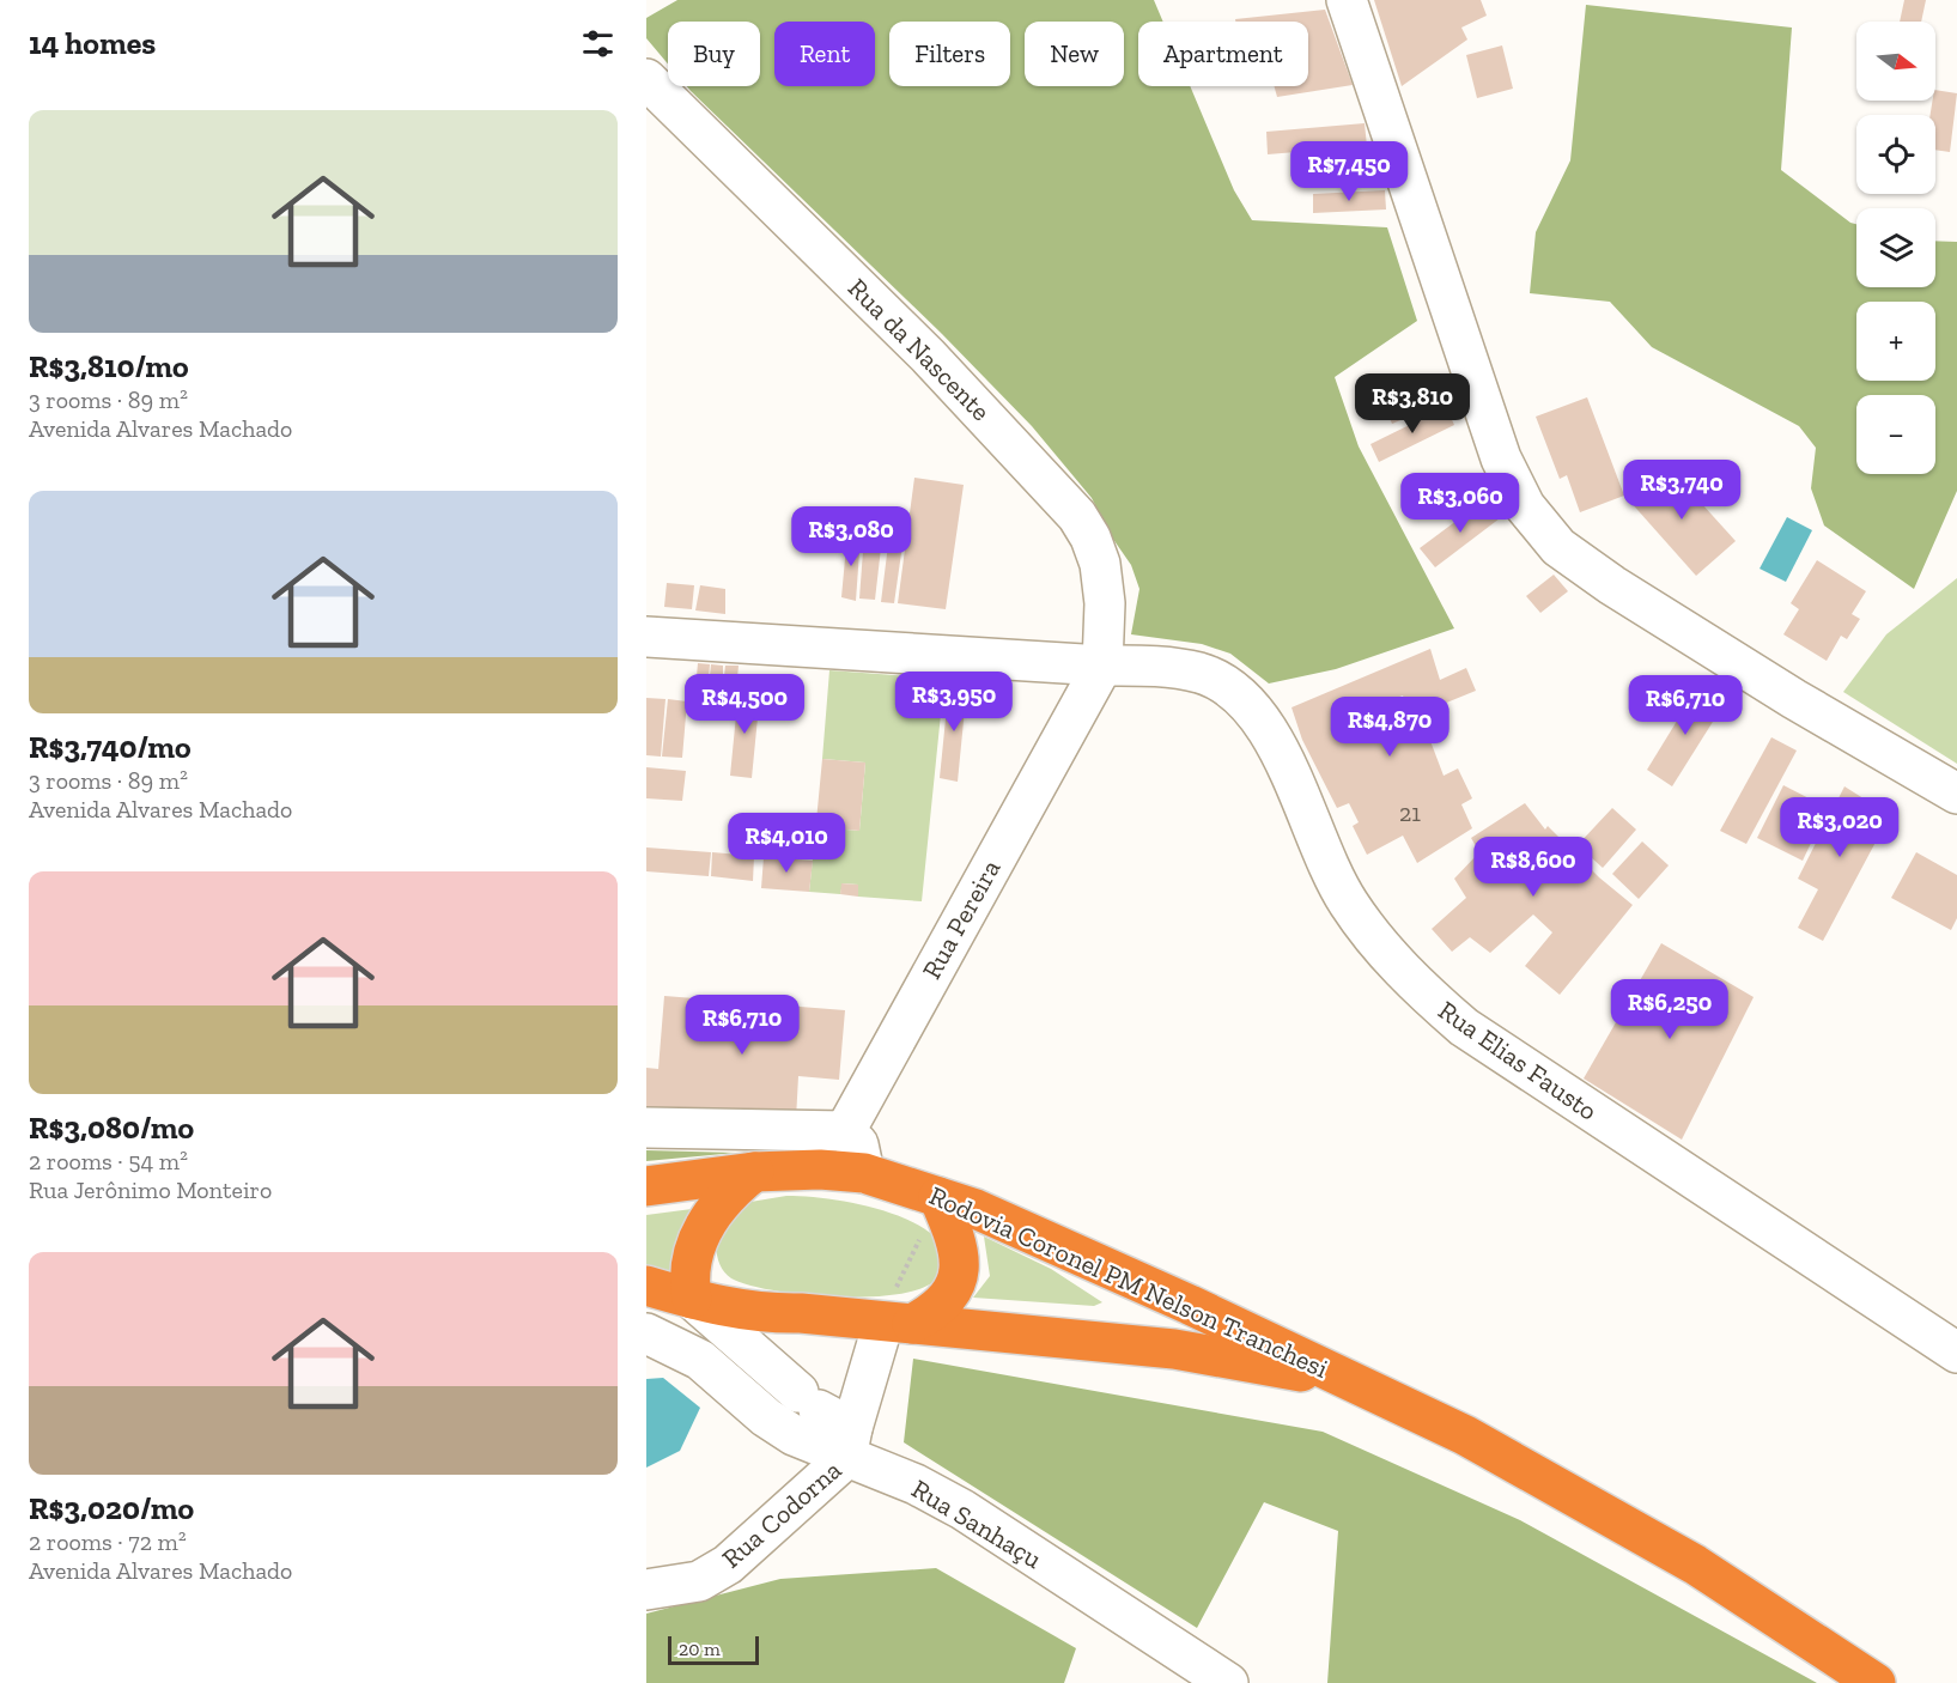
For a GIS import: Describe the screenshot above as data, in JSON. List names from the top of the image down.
{
  "streets": {
    "highway": ["Rodovia Coronel PM Nelson Tranchesi"],
    "street": [
      "Rua da Nascente",
      "Rua Pereira",
      "Rua Elias Fausto",
      "Rua Codorna",
      "Rua Sanhaçu"
    ]
  },
  "crossings": [
    ["Rua da Nascente", "Rua Pereira"],
    ["Rua da Nascente", "Rua Elias Fausto"],
    ["Rua Pereira", "Rua Elias Fausto"],
    ["Rua Codorna", "Rua Sanhaçu"]
  ],
  "house_numbers": ["21"],
  "scale_bar": "20 m",
  "north": "right",
  "page": {
    "heading": "14 homes",
    "map_buttons": ["+", "−"],
    "chip": [
      "Buy",
      "Rent",
      "Filters",
      "New",
      "Apartment"
    ],
    "list": [
      {
        "name": "R$3,810/mo",
        "note": "3 rooms · 89 m² · Avenida Alvares Machado"
      },
      {
        "name": "R$3,740/mo",
        "note": "3 rooms · 89 m² · Avenida Alvares Machado"
      },
      {
        "name": "R$3,080/mo",
        "note": "2 rooms · 54 m² · Rua Jerônimo Monteiro"
      },
      {
        "name": "R$3,020/mo",
        "note": "2 rooms · 72 m² · Avenida Alvares Machado"
      }
    ],
    "price": [
      "R$7,450",
      "R$3,810",
      "R$3,740",
      "R$3,060",
      "R$3,080",
      "R$3,950",
      "R$4,500",
      "R$6,710",
      "R$4,870",
      "R$3,020",
      "R$4,010",
      "R$8,600",
      "R$6,250",
      "R$6,710"
    ],
    "scale": "20 m"
  }
}
